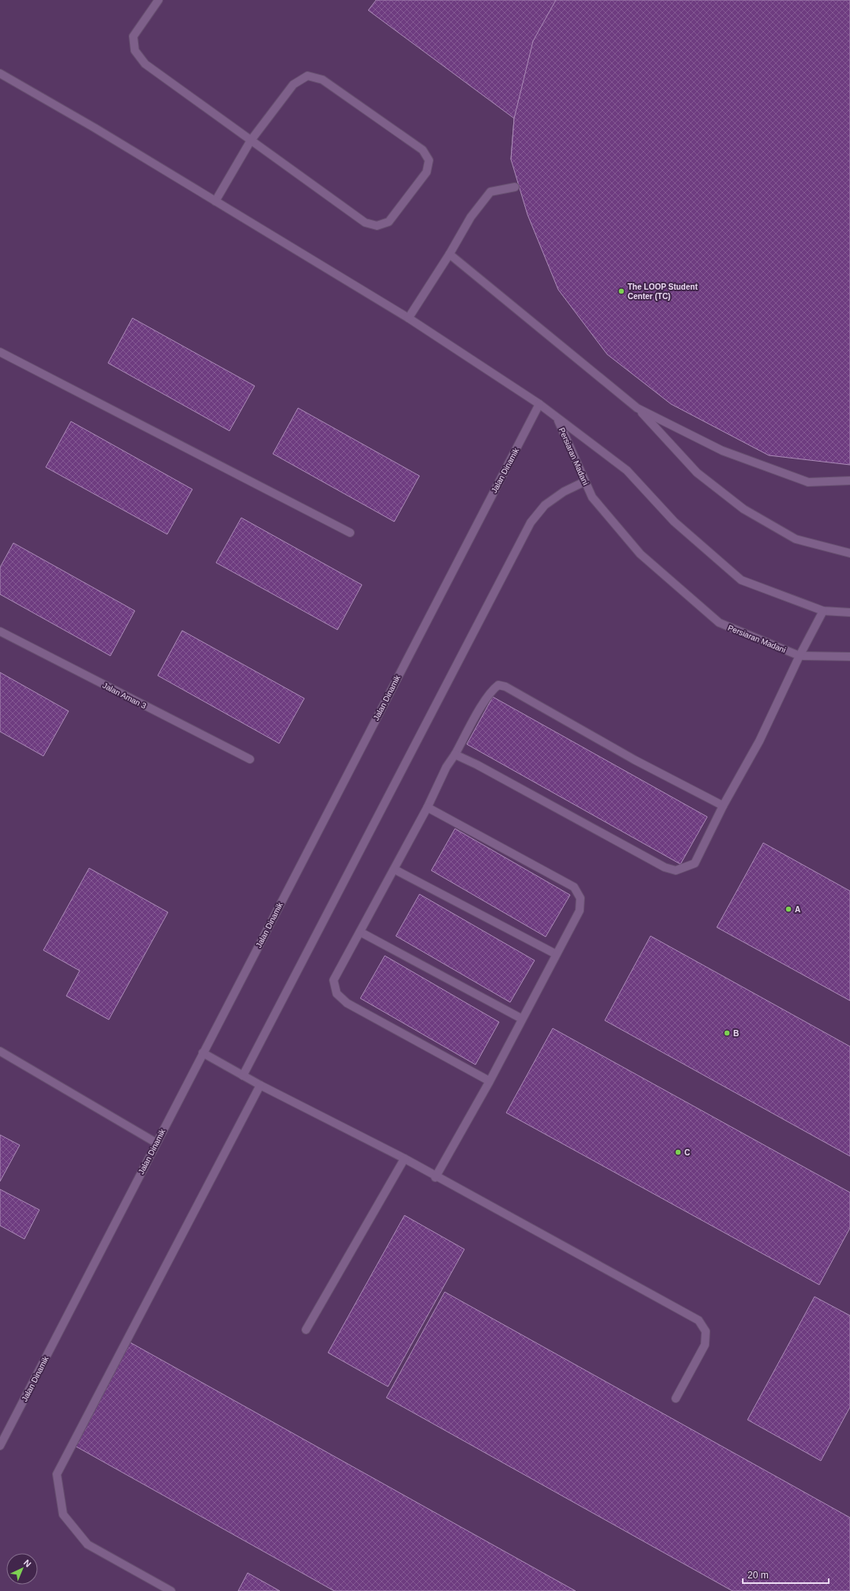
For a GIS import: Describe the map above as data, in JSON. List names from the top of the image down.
{
  "streets": {
    "street": ["Persiaran Madani", "Jalan Dinamik", "Jalan Aman 3"]
  },
  "places": [
    "The LOOP Student Center (TC)",
    "A",
    "B",
    "C"
  ],
  "scale_bar": "20 m",
  "north": "top right"
}
